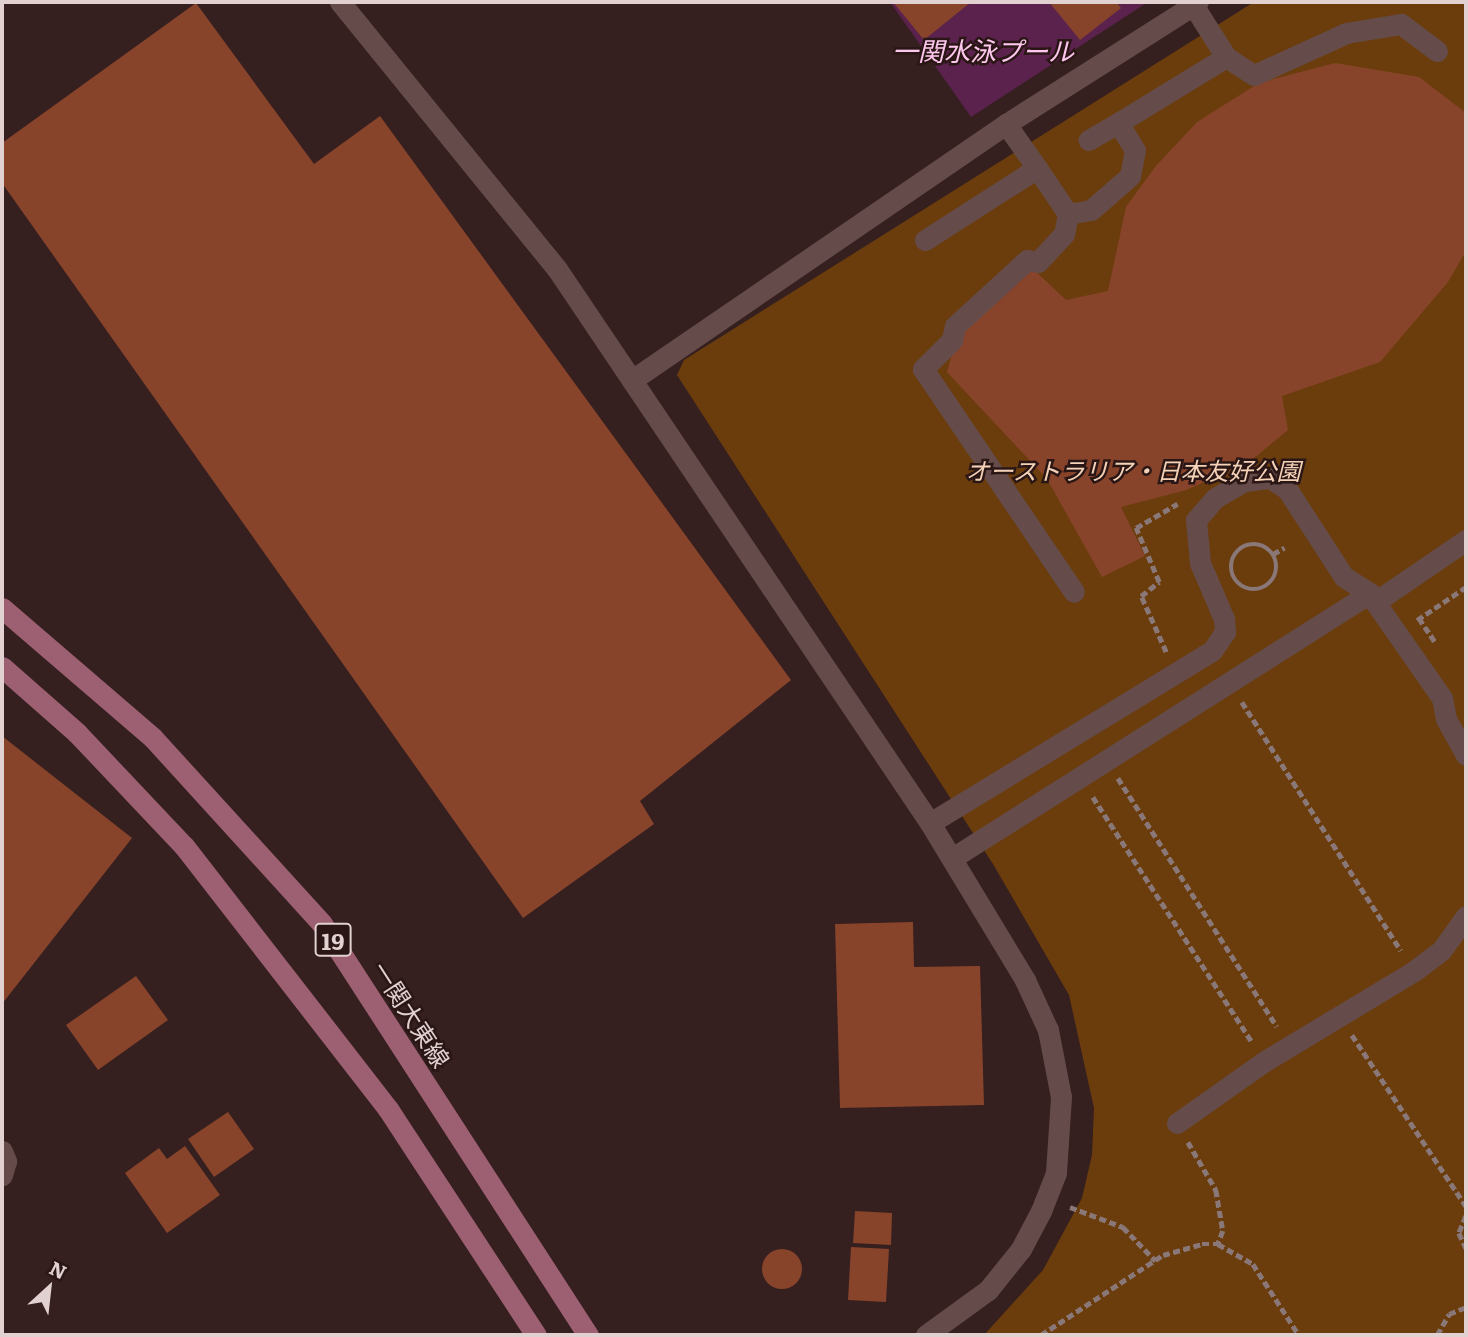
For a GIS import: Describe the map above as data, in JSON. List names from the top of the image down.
{
  "streets": {
    "main road": ["19", "一関大東線"]
  },
  "water": ["一関水泳プール"],
  "parks": ["オーストラリア・日本友好公園"],
  "north": "top right"
}
